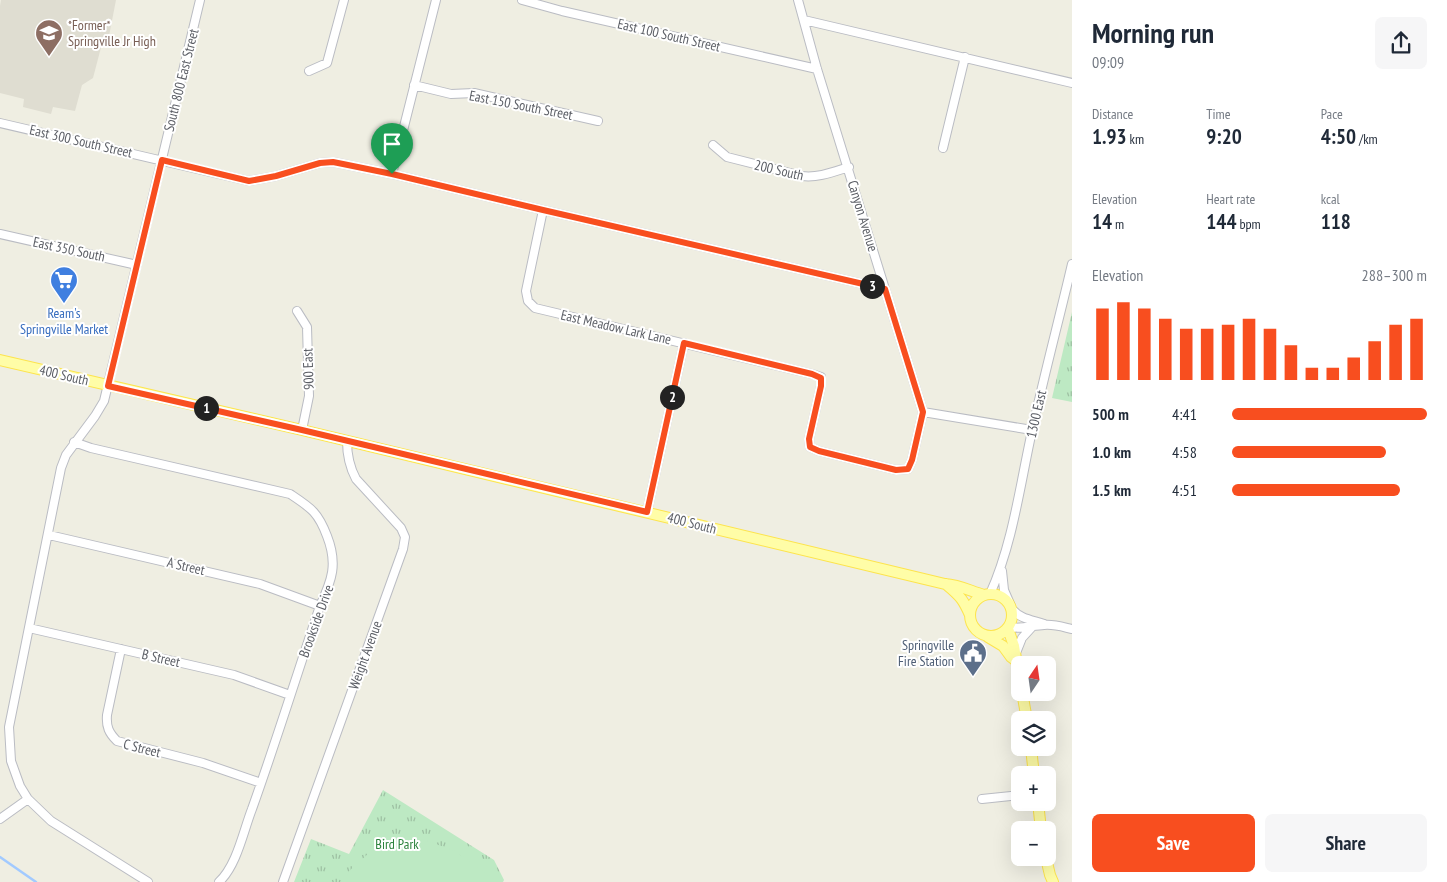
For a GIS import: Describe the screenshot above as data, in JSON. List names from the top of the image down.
{
  "streets": {
    "main road": ["400 South"],
    "street": [
      "East 100 South Street",
      "South 800 East Street",
      "East 150 South Street",
      "East 300 South Street",
      "200 South",
      "Canyon Avenue",
      "East 350 South",
      "East Meadow Lark Lane",
      "900 East",
      "1300 East",
      "A Street",
      "Brookside Drive",
      "Weight Avenue",
      "B Street",
      "C Street"
    ]
  },
  "crossings": [
    ["East 100 South Street", "Canyon Avenue"],
    ["South 800 East Street", "East 300 South Street"],
    ["South 800 East Street", "East 350 South"],
    ["South 800 East Street", "400 South"],
    ["East 300 South Street", "Canyon Avenue"],
    ["East 300 South Street", "East Meadow Lark Lane"],
    ["200 South", "Canyon Avenue"],
    ["Canyon Avenue", "East Meadow Lark Lane"],
    ["900 East", "400 South"],
    ["400 South", "1300 East"],
    ["400 South", "Weight Avenue"],
    ["A Street", "Brookside Drive"],
    ["Brookside Drive", "B Street"],
    ["Brookside Drive", "C Street"],
    ["B Street", "C Street"]
  ],
  "parks": ["Bird Park"],
  "places": {
    "school or university": ["*Former* Springville Jr High"],
    "supermarket": ["Ream's Springville Market"],
    "public building": ["Springville Fire Station"]
  },
  "north": "top",
  "page": {
    "heading": ["Morning run", "09:09"],
    "stats": [
      ["Distance", "1.93 km"],
      ["Time", "9:20"],
      ["Pace", "4:50 /km"],
      ["Elevation", "14 m"],
      ["Heart rate", "144 bpm"],
      ["kcal", "118"]
    ],
    "chart": ["Elevation", "288–300 m"],
    "pins": ["3", "2", "1"],
    "list": [
      {
        "name": "500 m",
        "note": "4:41"
      },
      {
        "name": "1.0 km",
        "note": "4:58"
      },
      {
        "name": "1.5 km",
        "note": "4:51"
      }
    ],
    "map_buttons": ["+", "−"],
    "buttons": ["Save", "Share"]
  }
}
